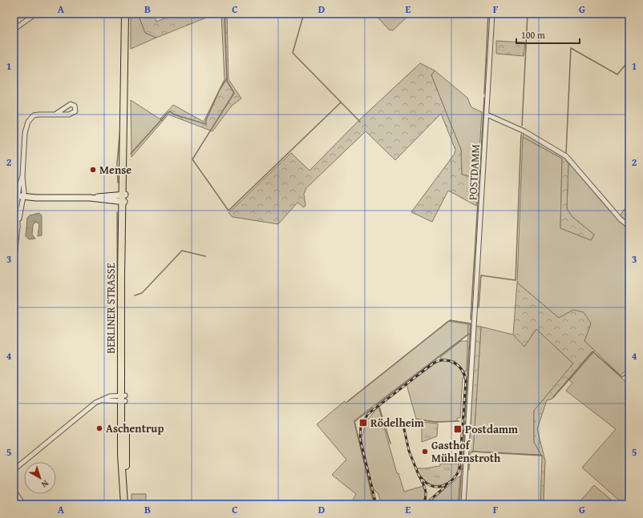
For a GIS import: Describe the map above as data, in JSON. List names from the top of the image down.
{
  "streets": {
    "main road": ["BERLINER STRASSE"],
    "street": ["POSTDAMM"]
  },
  "places": {
    "other": ["Mense", "Aschentrup", "Gasthof Mühlenstroth"],
    "transit": ["Rödelheim", "Postdamm"]
  },
  "scale_bar": "100 m",
  "north": "bottom right",
  "grid": {
    "columns": [
      "A",
      "B",
      "C",
      "D",
      "E",
      "F",
      "G"
    ],
    "rows": [
      "1",
      "2",
      "3",
      "4",
      "5"
    ]
  }
}
